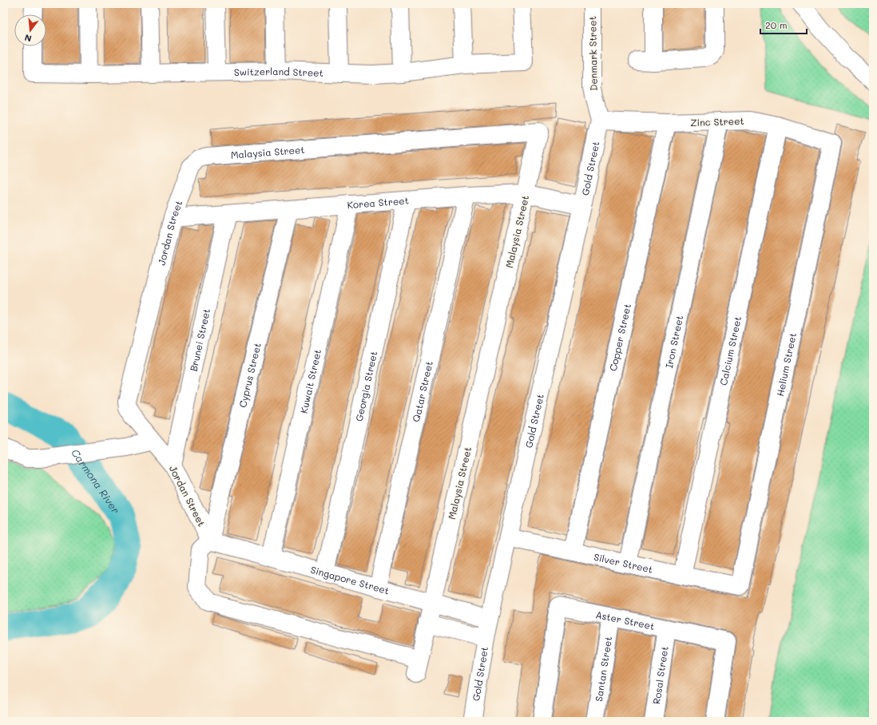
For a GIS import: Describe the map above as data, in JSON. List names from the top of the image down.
{
  "streets": {
    "street": [
      "Denmark Street",
      "Switzerland Street",
      "Zinc Street",
      "Malaysia Street",
      "Gold Street",
      "Korea Street",
      "Jordan Street",
      "Copper Street",
      "Brunei Street",
      "Iron Street",
      "Calcium Street",
      "Helium Street",
      "Cyprus Street",
      "Kuwait Street",
      "Georgia Street",
      "Qatar Street",
      "Silver Street",
      "Singapore Street",
      "Aster Street",
      "Santan Street",
      "Rosal Street"
    ]
  },
  "crossings": [
    ["Denmark Street", "Zinc Street"],
    ["Denmark Street", "Gold Street"],
    ["Zinc Street", "Gold Street"],
    ["Zinc Street", "Copper Street"],
    ["Zinc Street", "Iron Street"],
    ["Zinc Street", "Calcium Street"],
    ["Zinc Street", "Helium Street"],
    ["Malaysia Street", "Korea Street"],
    ["Malaysia Street", "Jordan Street"],
    ["Malaysia Street", "Cyprus Street"],
    ["Malaysia Street", "Singapore Street"],
    ["Gold Street", "Korea Street"],
    ["Gold Street", "Silver Street"],
    ["Gold Street", "Singapore Street"],
    ["Korea Street", "Jordan Street"],
    ["Korea Street", "Brunei Street"],
    ["Korea Street", "Cyprus Street"],
    ["Korea Street", "Kuwait Street"],
    ["Korea Street", "Georgia Street"],
    ["Korea Street", "Qatar Street"],
    ["Jordan Street", "Brunei Street"],
    ["Jordan Street", "Cyprus Street"],
    ["Jordan Street", "Singapore Street"],
    ["Copper Street", "Silver Street"],
    ["Iron Street", "Silver Street"],
    ["Calcium Street", "Silver Street"],
    ["Helium Street", "Silver Street"],
    ["Cyprus Street", "Singapore Street"],
    ["Kuwait Street", "Singapore Street"],
    ["Georgia Street", "Singapore Street"],
    ["Qatar Street", "Singapore Street"],
    ["Aster Street", "Santan Street"],
    ["Aster Street", "Rosal Street"]
  ],
  "water": ["Carmona River"],
  "scale_bar": "20 m",
  "north": "bottom"
}
